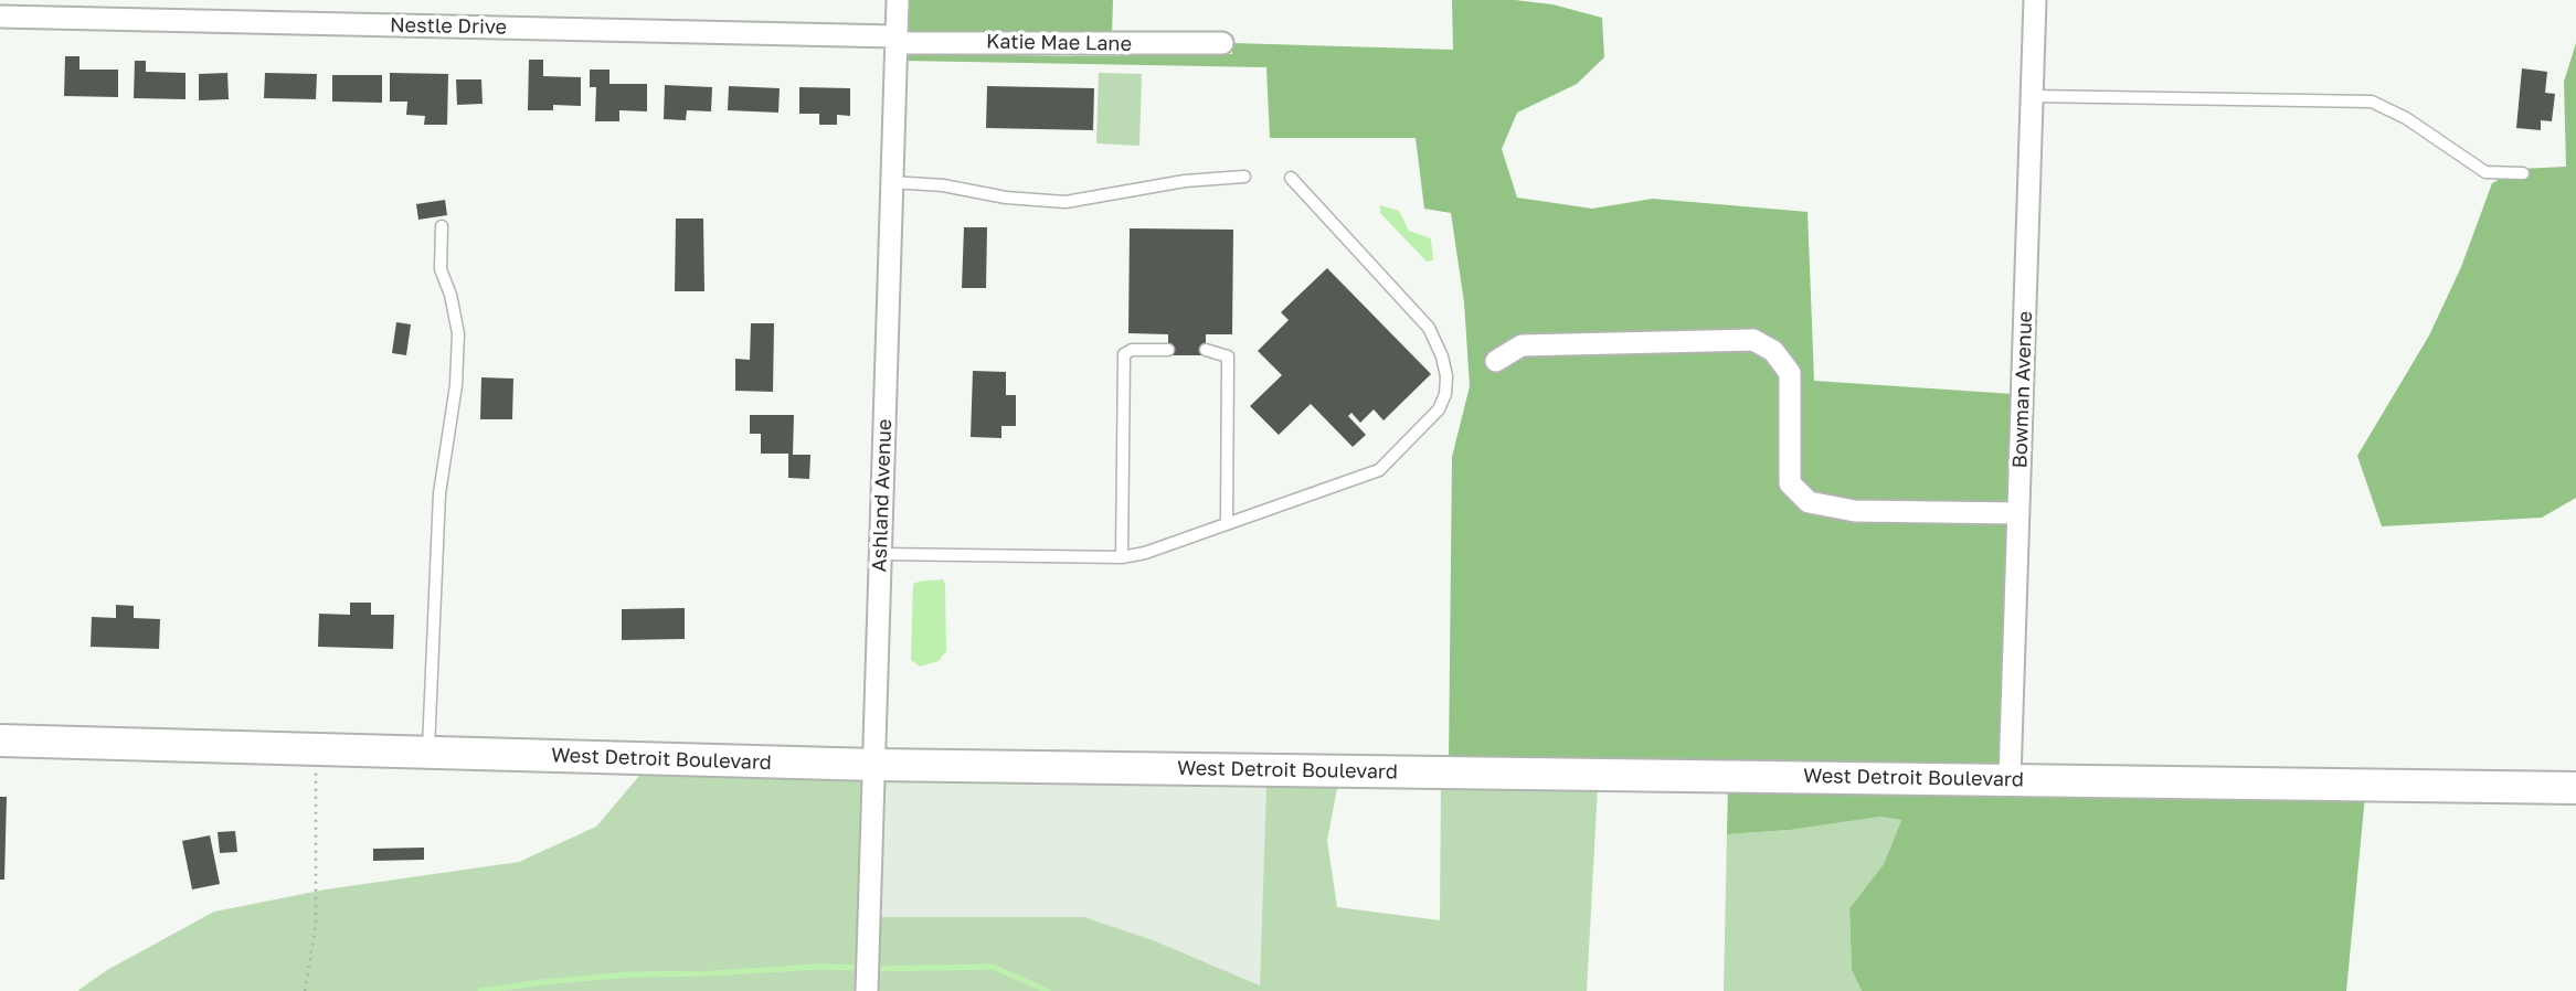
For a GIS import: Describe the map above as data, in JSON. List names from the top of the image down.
{
  "streets": {
    "street": [
      "Nestle Drive",
      "Katie Mae Lane",
      "Bowman Avenue",
      "Ashland Avenue",
      "West Detroit Boulevard"
    ]
  },
  "crossings": [
    ["Nestle Drive", "Katie Mae Lane"],
    ["Nestle Drive", "Ashland Avenue"],
    ["Katie Mae Lane", "Ashland Avenue"],
    ["Bowman Avenue", "West Detroit Boulevard"],
    ["Ashland Avenue", "West Detroit Boulevard"]
  ]
}
